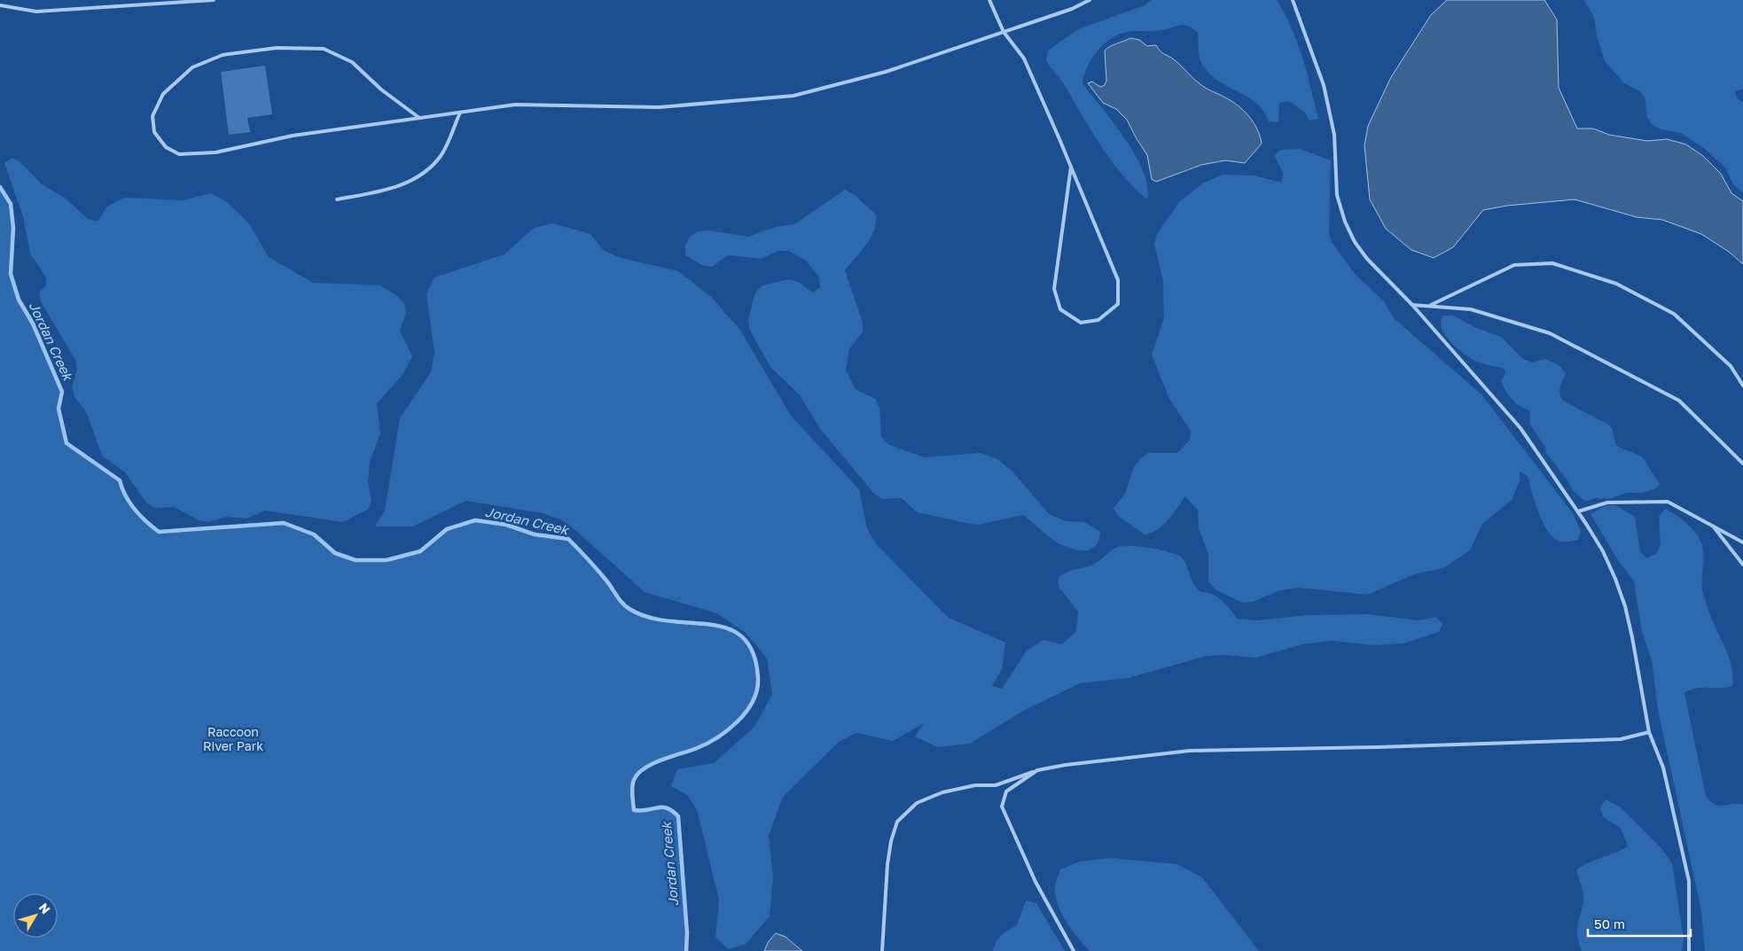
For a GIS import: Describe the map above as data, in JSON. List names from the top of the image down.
{
  "water": ["Jordan Creek"],
  "parks": ["Raccoon River Park"],
  "scale_bar": "50 m",
  "north": "top right"
}
